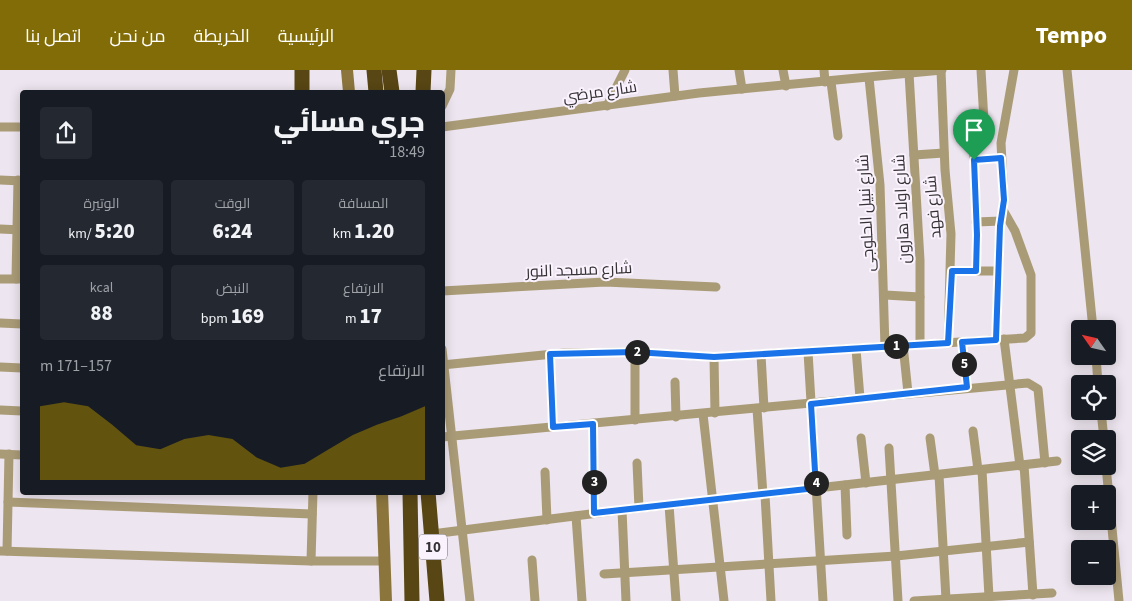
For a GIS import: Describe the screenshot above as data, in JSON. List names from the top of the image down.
{
  "streets": {
    "highway": ["10"],
    "street": [
      "شارع مرضي",
      "شارع فهد",
      "شارع اولاد هارون",
      "شارع نبيل الحلوجى",
      "شارع مسجد النور"
    ]
  },
  "crossings": [
    ["شارع مرضي", "شارع فهد"],
    ["شارع مرضي", "شارع اولاد هارون"],
    ["شارع مرضي", "شارع نبيل الحلوجى"]
  ],
  "north": "top left",
  "page": {
    "header": "Tempo",
    "nav": [
      "الرئيسية",
      "الخريطة",
      "من نحن",
      "اتصل بنا"
    ],
    "heading": ["جري مسائي", "18:49"],
    "stats": [
      ["المسافة", "1.20 km"],
      ["الوقت", "6:24"],
      ["الوتيرة", "5:20 /km"],
      ["الارتفاع", "17 m"],
      ["النبض", "169 bpm"],
      ["kcal", "88"]
    ],
    "map_buttons": ["+", "−"],
    "pins": [
      "1",
      "2",
      "5",
      "3",
      "4"
    ],
    "chart": ["الارتفاع", "157–171 m"]
  }
}
